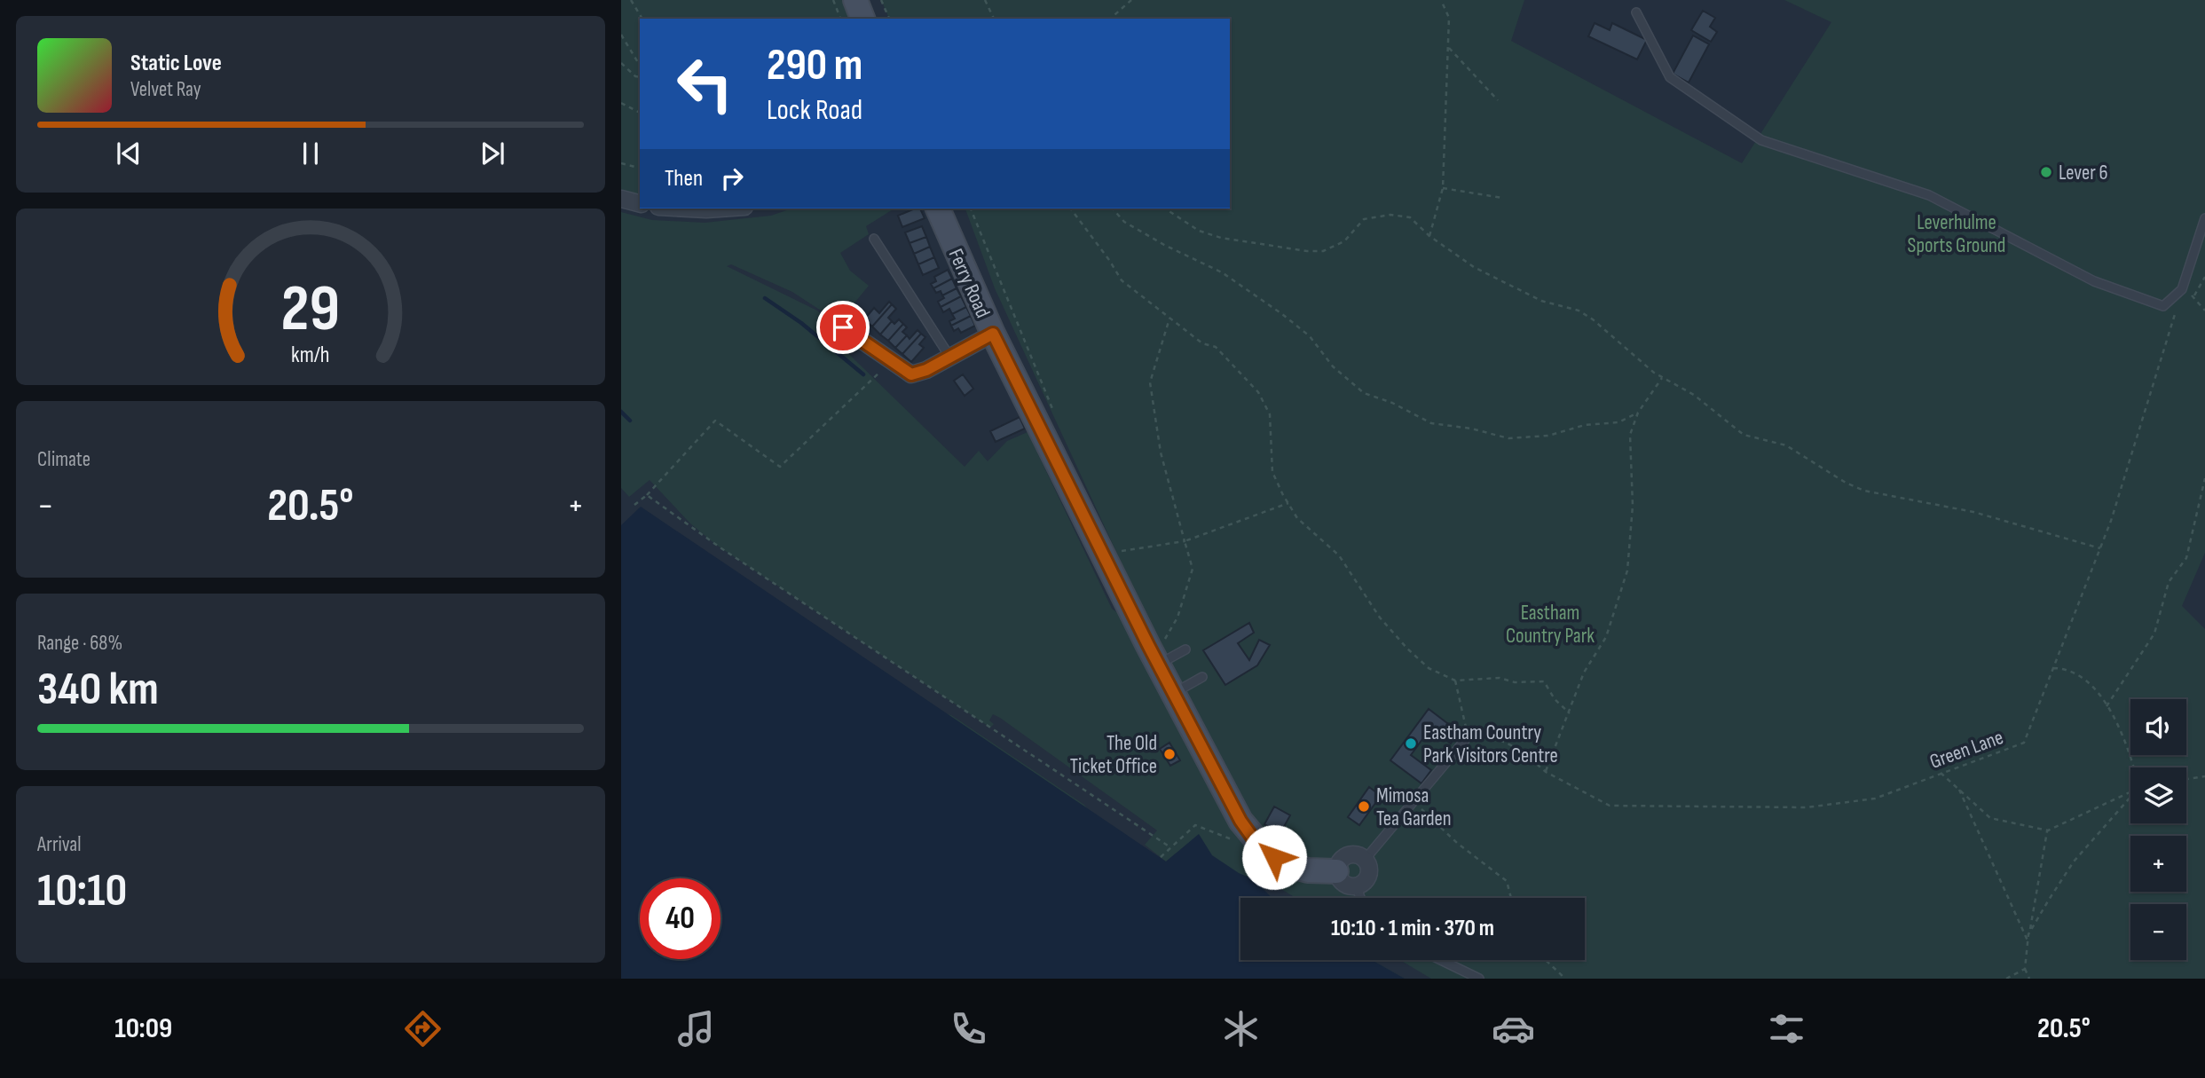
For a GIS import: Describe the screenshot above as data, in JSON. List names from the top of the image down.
{
  "streets": {
    "street": ["Ferry Road"],
    "path": ["Green Lane"]
  },
  "parks": ["Leverhulme Sports Ground", "Eastham Country Park"],
  "places": [
    "Lever 6",
    "Eastham Country Park Visitors Centre",
    "The Old Ticket Office",
    "Mimosa Tea Garden"
  ],
  "page": {
    "turn": ["290 m", "Lock Road"],
    "song": ["Static Love", "Velvet Ray"],
    "then": "Then",
    "tile": [
      "Climate",
      ["Range · 68%", "340 km"],
      ["Arrival", "10:10"]
    ],
    "heat": ["−", "20.5°", "+"],
    "map_buttons": ["+", "−"],
    "limit": "40",
    "trip": "10:10 · 1 min · 370 m",
    "tabs": ["10:09", "20.5°"],
    "gauge": ["29", "km/h"]
  }
}
